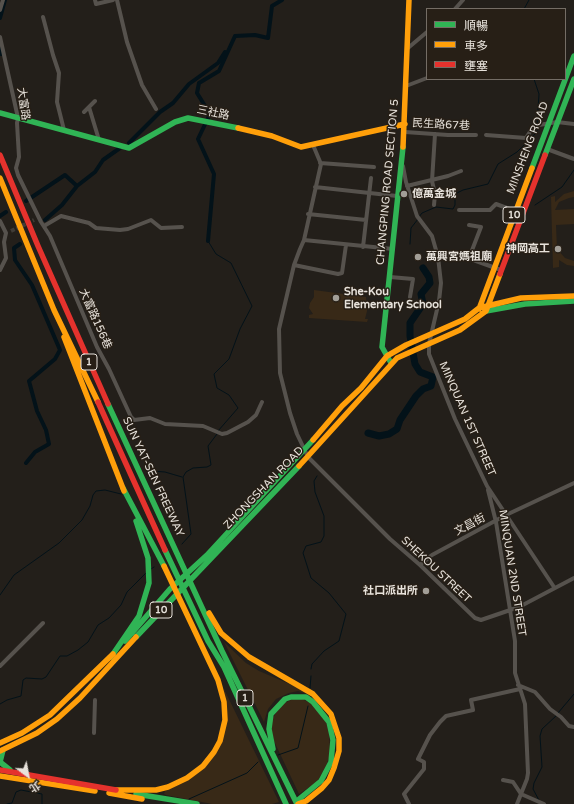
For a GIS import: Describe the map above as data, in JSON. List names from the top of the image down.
{
  "streets": {
    "main road": [
      "三社路",
      "MINSHENG ROAD",
      "CHANGPING ROAD SECTION 5",
      "10",
      "1",
      "SUN YAT-SEN FREEWAY",
      "ZHONGSHAN ROAD"
    ],
    "street": [
      "大富路",
      "民生路67巷",
      "大富路156巷",
      "MINQUAN 1ST STREET",
      "文昌街",
      "SHEKOU STREET",
      "MINQUAN 2ND STREET"
    ]
  },
  "crossings": [
    ["大富路", "三社路"],
    ["大富路", "大富路156巷"],
    ["三社路", "CHANGPING ROAD SECTION 5"],
    ["民生路67巷", "MINSHENG ROAD"],
    ["民生路67巷", "CHANGPING ROAD SECTION 5"],
    ["MINSHENG ROAD", "ZHONGSHAN ROAD"],
    ["CHANGPING ROAD SECTION 5", "MINQUAN 1ST STREET"],
    ["CHANGPING ROAD SECTION 5", "ZHONGSHAN ROAD"],
    ["MINQUAN 1ST STREET", "ZHONGSHAN ROAD"],
    ["MINQUAN 1ST STREET", "文昌街"],
    ["MINQUAN 1ST STREET", "SHEKOU STREET"],
    ["MINQUAN 1ST STREET", "MINQUAN 2ND STREET"],
    ["ZHONGSHAN ROAD", "SHEKOU STREET"],
    ["文昌街", "SHEKOU STREET"],
    ["文昌街", "MINQUAN 2ND STREET"],
    ["SHEKOU STREET", "MINQUAN 2ND STREET"]
  ],
  "places": [
    "億萬金城",
    "神岡高工",
    "萬興宮媽祖廟",
    "She-Kou Elementary School",
    "社口派出所"
  ],
  "legend": ["順暢", "車多", "壅塞"],
  "north": "bottom right"
}
